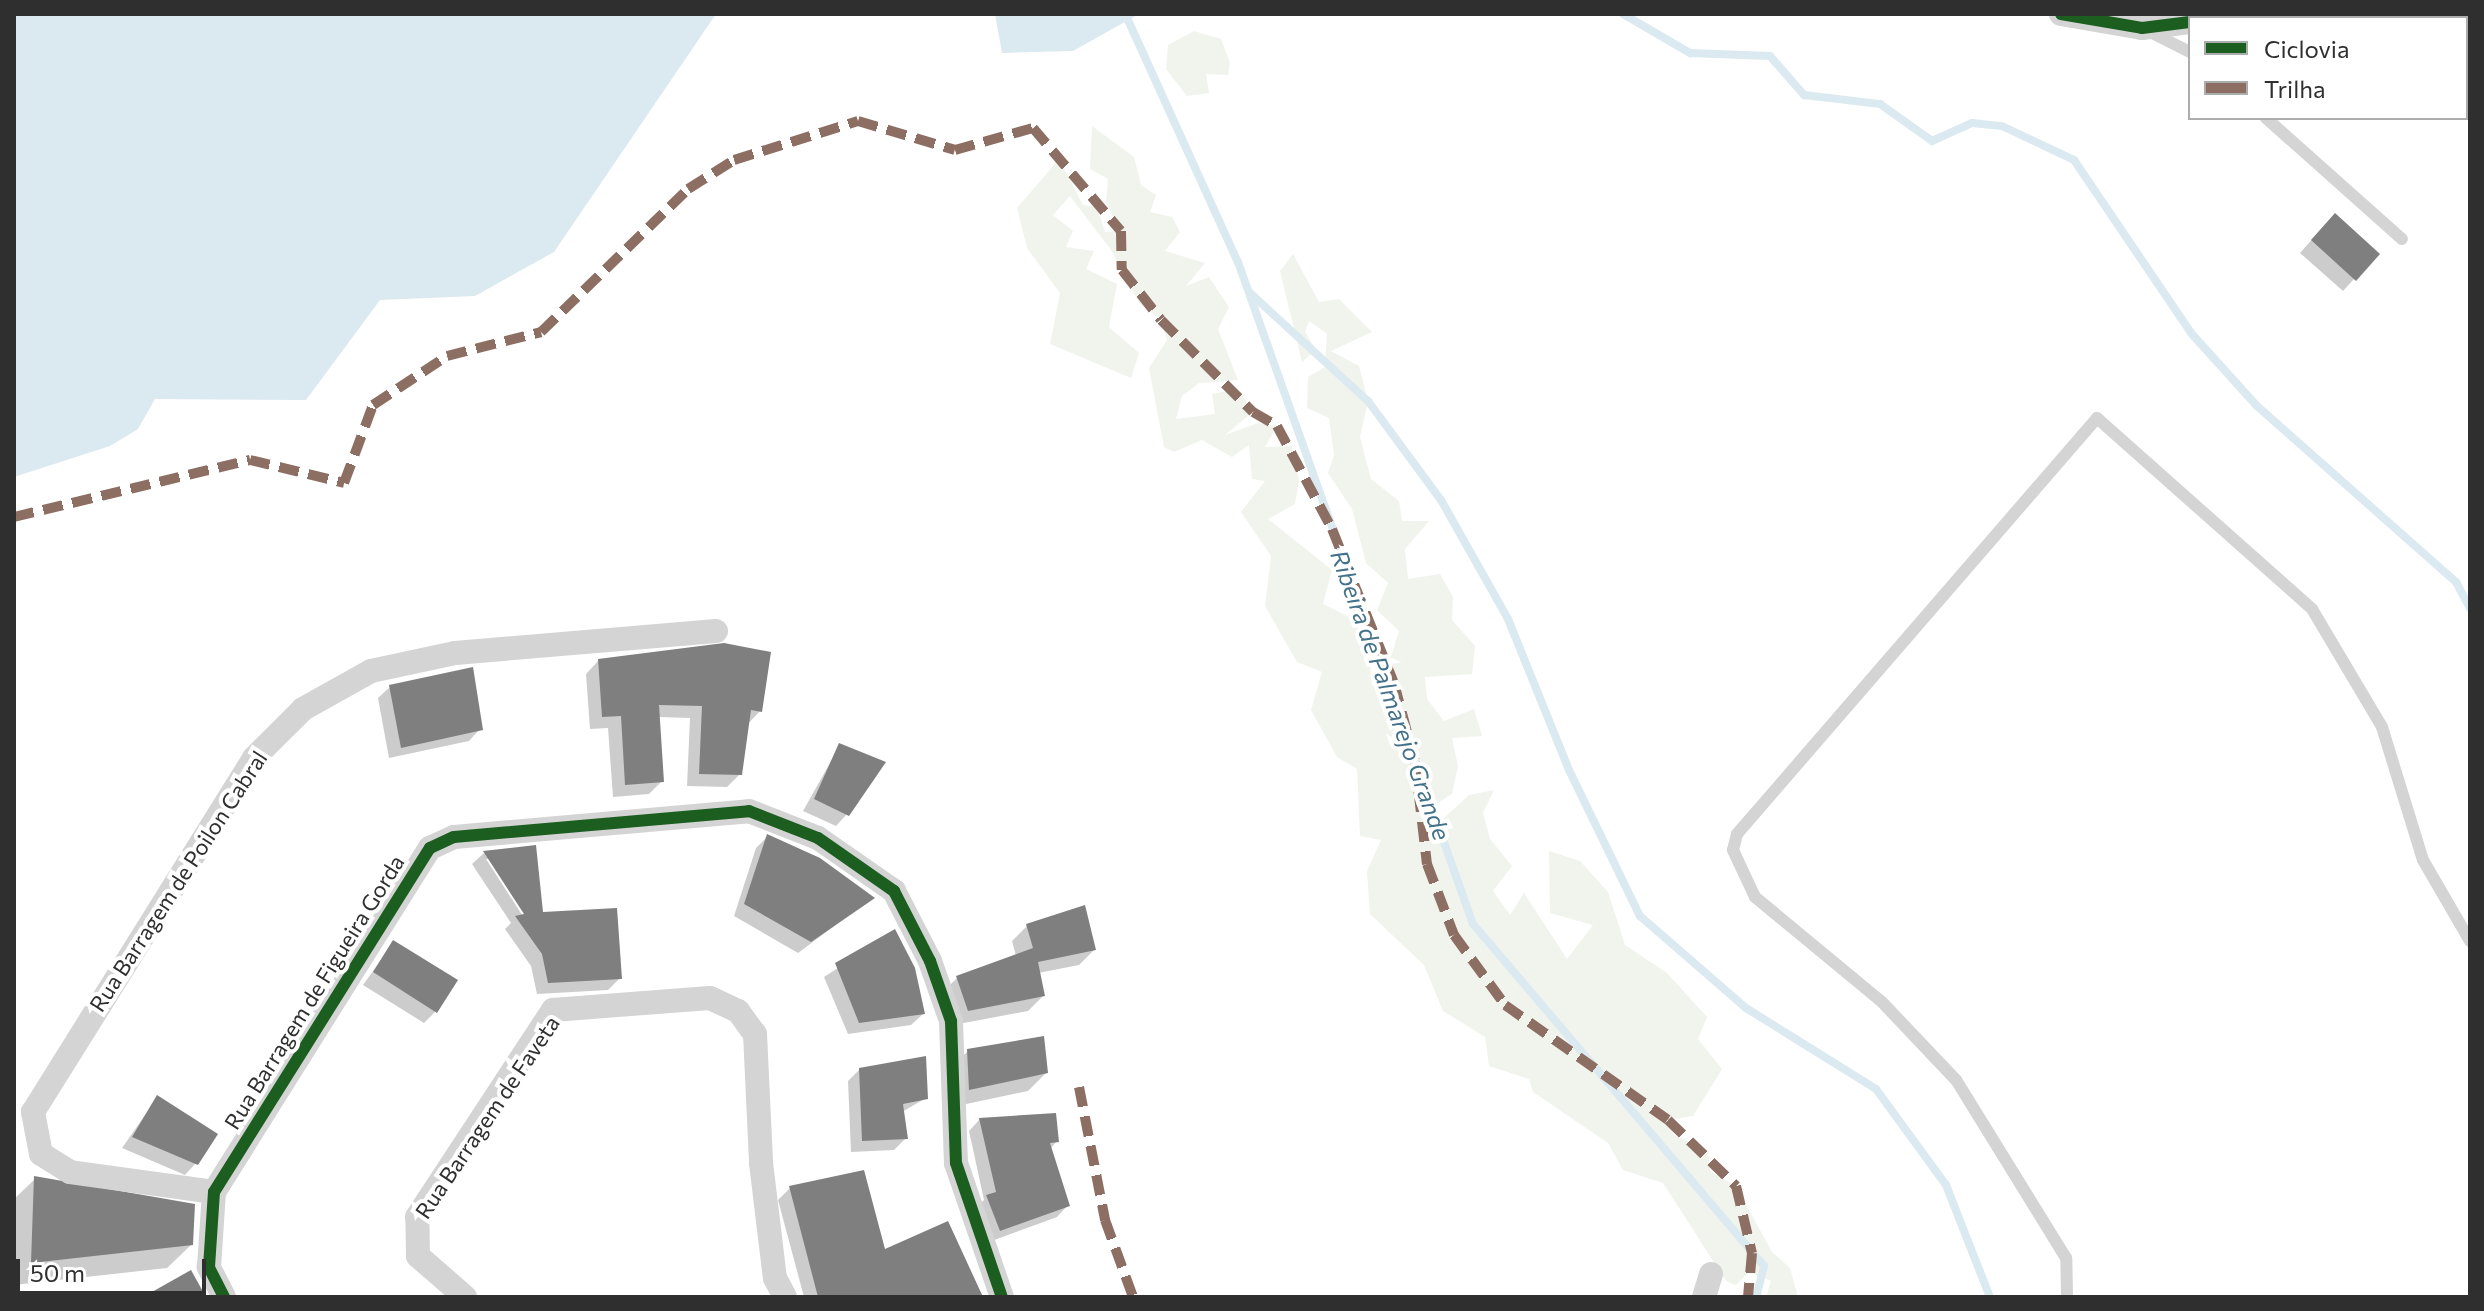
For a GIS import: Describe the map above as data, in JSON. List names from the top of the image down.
{
  "streets": {
    "street": ["Rua Barragem de Poilon Cabral", "Rua Barragem de Figueira Gorda", "Rua Barragem de Faveta"]
  },
  "crossings": [
    ["Rua Barragem de Poilon Cabral", "Rua Barragem de Figueira Gorda"]
  ],
  "water": ["Ribeira de Palmarejo Grande"],
  "legend": ["Ciclovia", "Trilha"],
  "scale_bar": "50 m"
}
